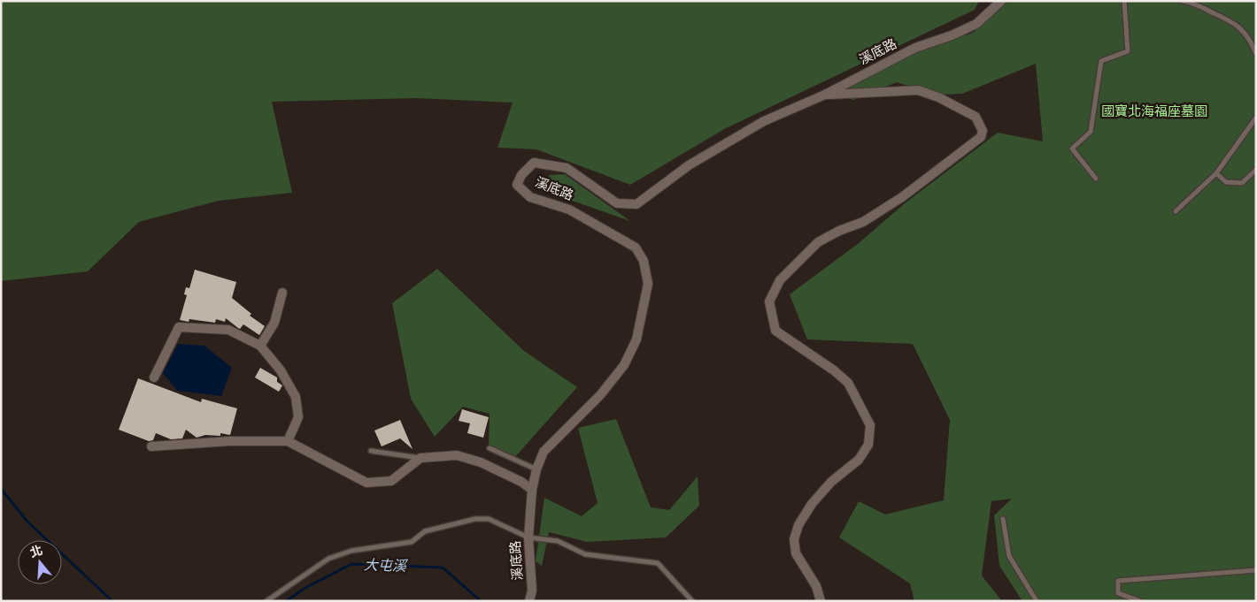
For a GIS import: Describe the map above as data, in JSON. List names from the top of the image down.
{
  "streets": {
    "street": ["溪底路"]
  },
  "water": ["大屯溪"],
  "parks": ["國寶北海福座墓園"],
  "north": "top"
}
